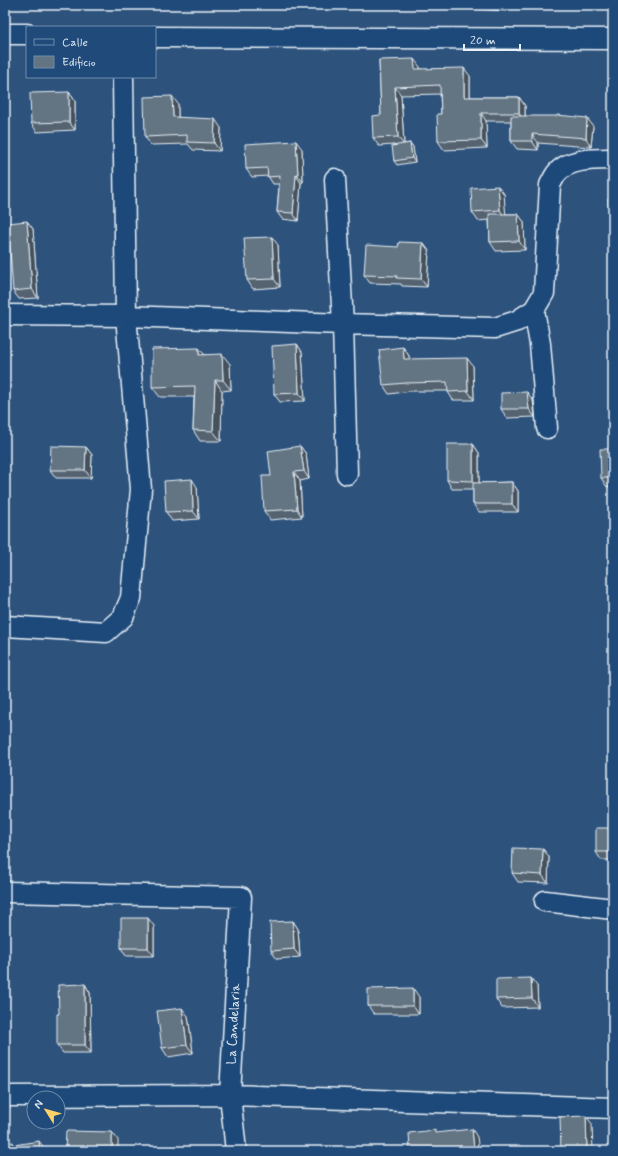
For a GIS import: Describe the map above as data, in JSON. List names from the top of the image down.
{
  "streets": {
    "street": ["La Candelaria"]
  },
  "legend": ["Calle", "Edificio"],
  "scale_bar": "20 m",
  "north": "top left"
}
